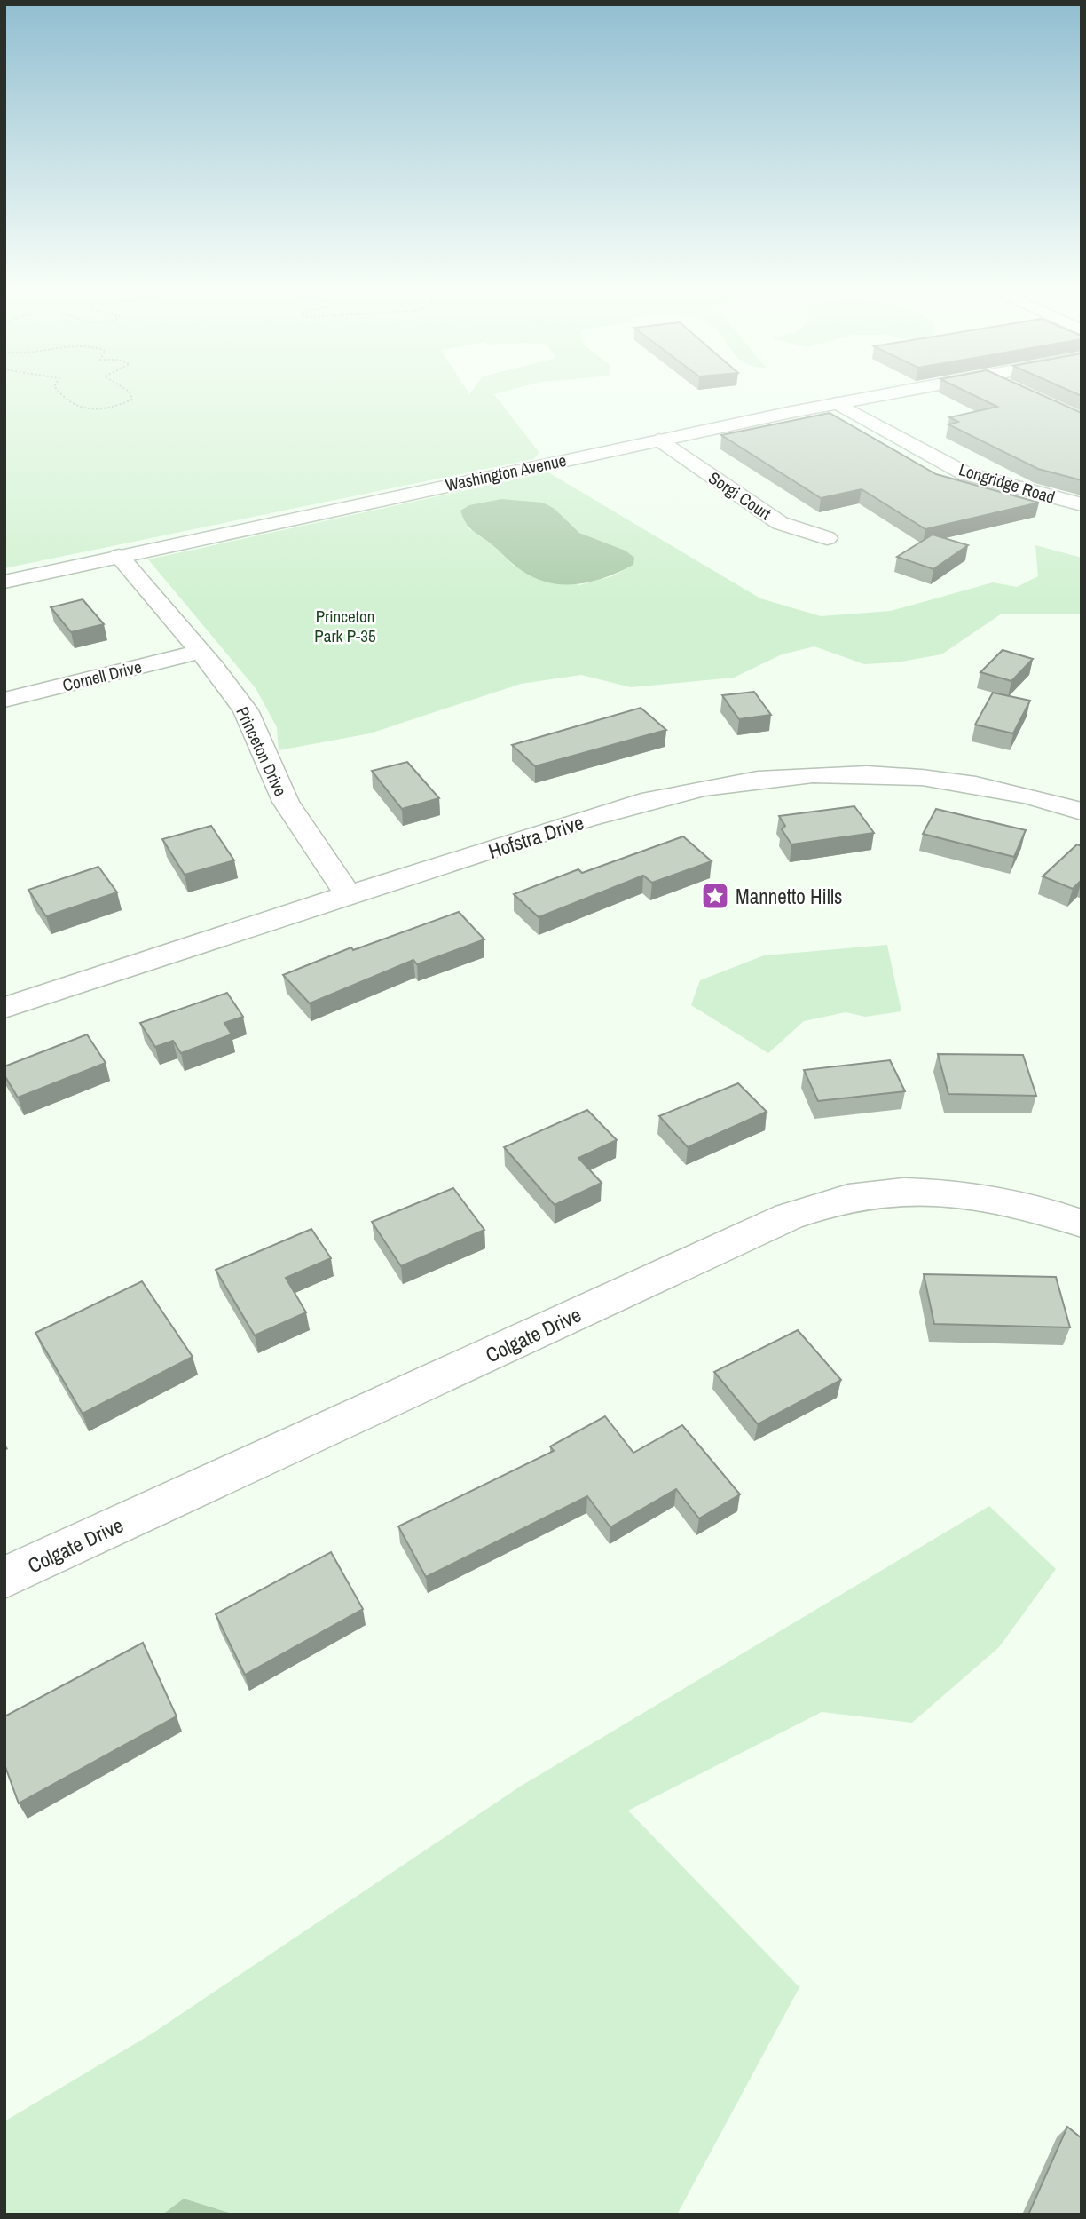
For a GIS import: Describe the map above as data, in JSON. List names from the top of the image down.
{
  "streets": {
    "street": [
      "Washington Avenue",
      "Longridge Road",
      "Sorgi Court",
      "Cornell Drive",
      "Princeton Drive",
      "Hofstra Drive",
      "Colgate Drive"
    ]
  },
  "crossings": [
    ["Washington Avenue", "Longridge Road"],
    ["Washington Avenue", "Sorgi Court"],
    ["Washington Avenue", "Princeton Drive"],
    ["Cornell Drive", "Princeton Drive"],
    ["Princeton Drive", "Hofstra Drive"]
  ],
  "parks": ["Princeton Park P-35"],
  "places": {
    "place": ["Mannetto Hills"]
  }
}
